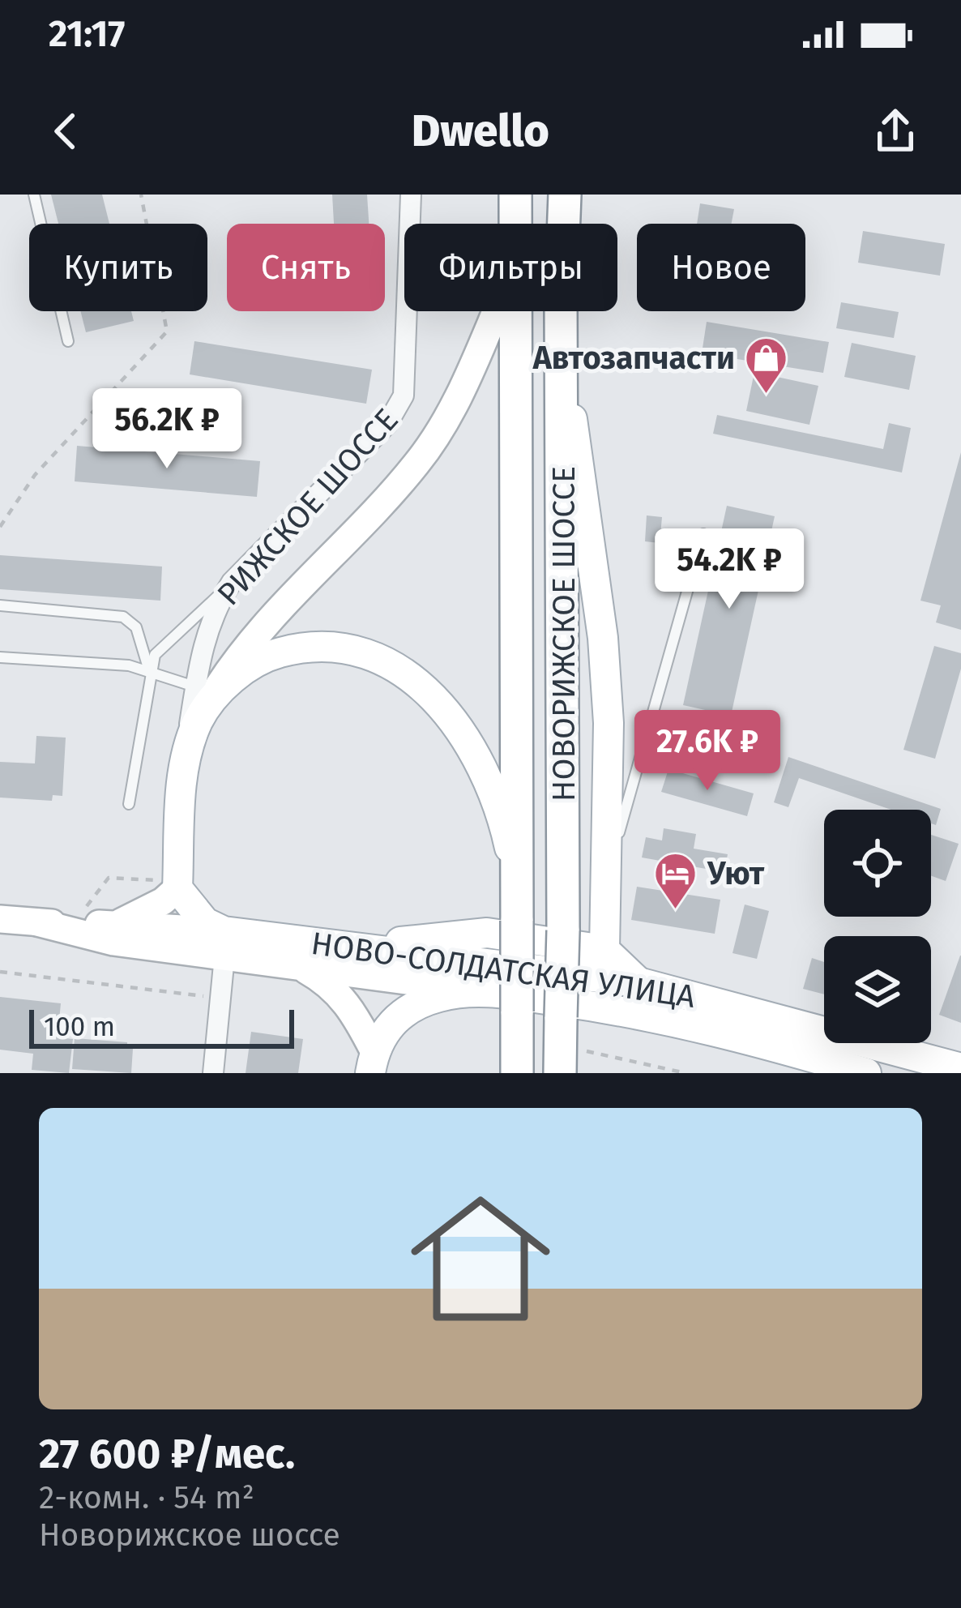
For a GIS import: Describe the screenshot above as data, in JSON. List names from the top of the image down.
{
  "streets": {
    "highway": ["НОВОРИЖСКОЕ ШОССЕ"],
    "main road": ["НОВО-СОЛДАТСКАЯ УЛИЦА"],
    "street": ["РИЖСКОЕ ШОССЕ"]
  },
  "places": {
    "shop": ["Автозапчасти"],
    "hotel": ["Уют"]
  },
  "scale_bar": "100 m",
  "page": {
    "status": "21:17",
    "header": "Dwello",
    "chip": [
      "Купить",
      "Снять",
      "Фильтры",
      "Новое"
    ],
    "price": ["56.2K ₽", "54.2K ₽", "27.6K ₽"],
    "scale": "100 m",
    "list": [
      {
        "name": "27 600 ₽/мес.",
        "note": "2-комн. · 54 m² · Новорижское шоссе"
      }
    ]
  }
}
